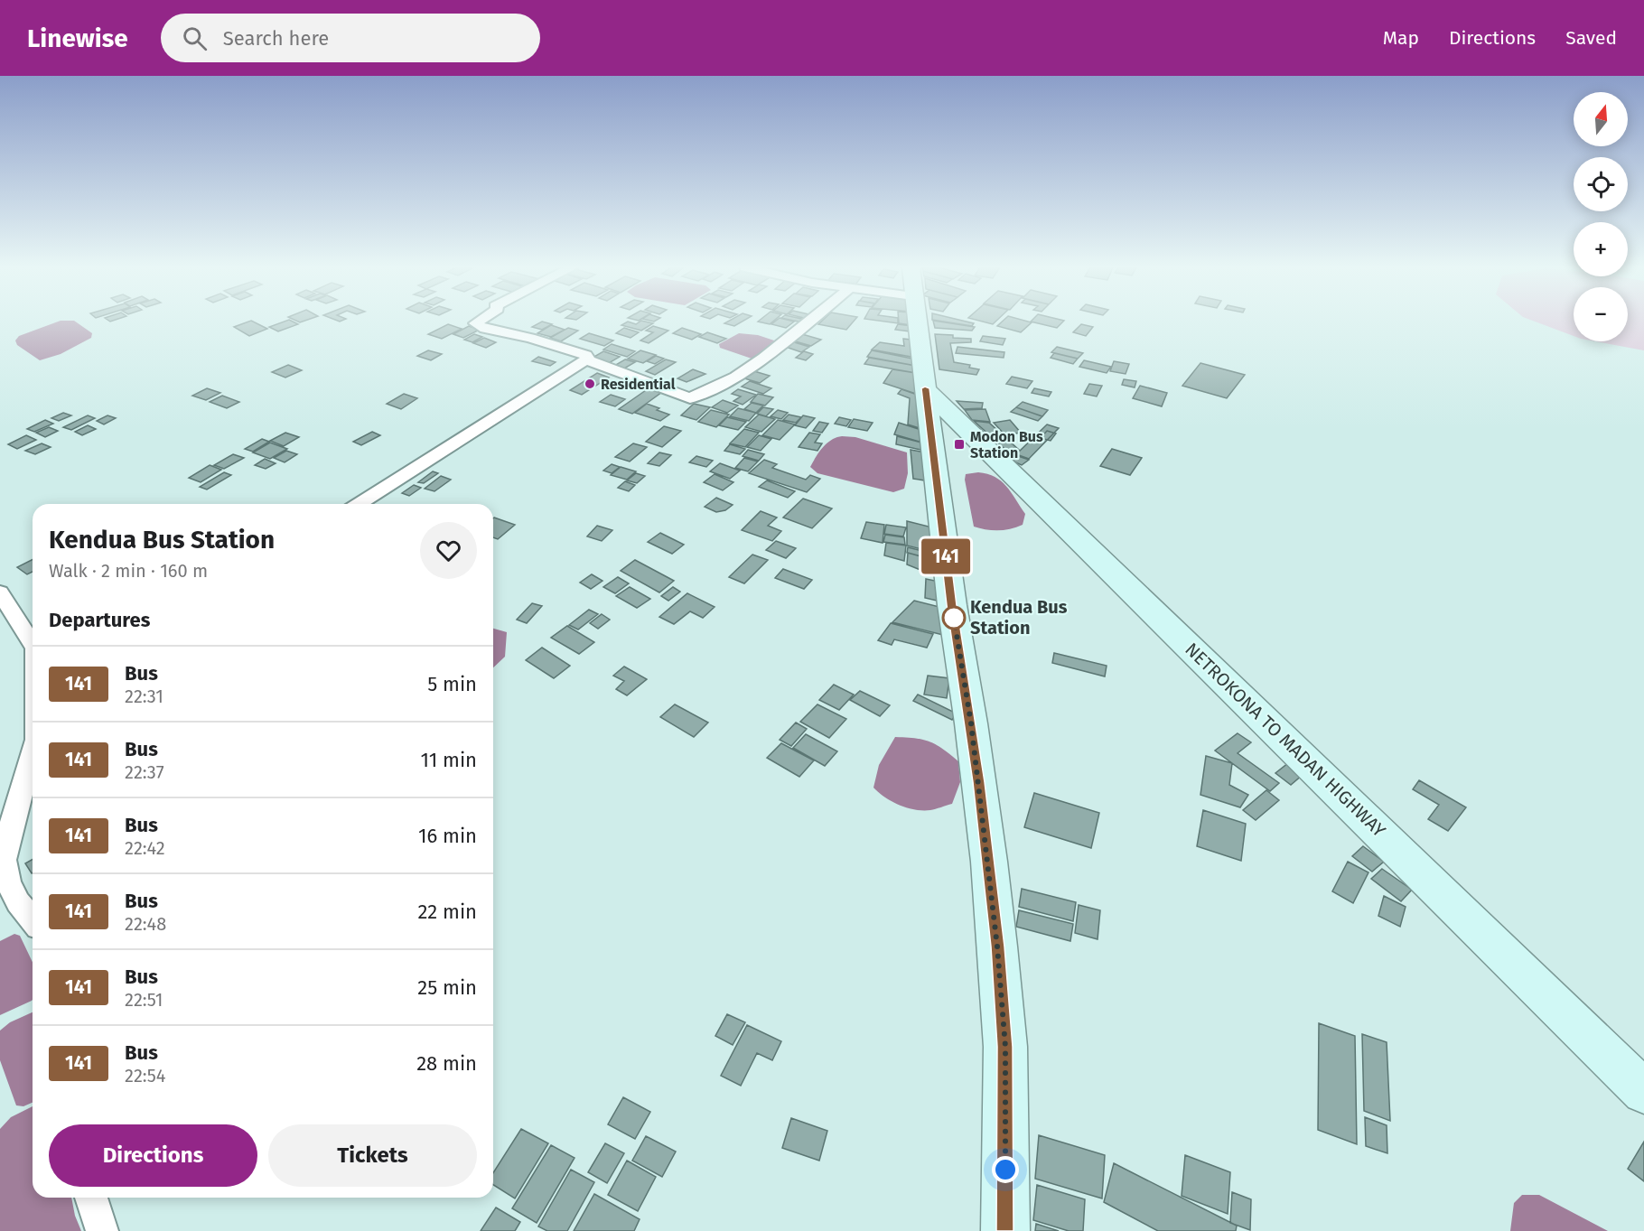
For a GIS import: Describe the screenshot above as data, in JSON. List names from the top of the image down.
{
  "streets": {
    "main road": ["NETROKONA TO MADAN HIGHWAY"]
  },
  "places": {
    "other": ["Residential", "Kendua Bus Station"],
    "transit": ["Modon Bus Station"]
  },
  "lines": ["bus line 141"],
  "north": "top",
  "page": {
    "header": "Linewise",
    "search": "Search here",
    "nav": ["Map", "Directions", "Saved"],
    "on_map": "141",
    "map_buttons": ["+", "−"],
    "heading": [
      ["Kendua Bus Station", "Walk · 2 min · 160 m"],
      "Departures"
    ],
    "list": [
      {
        "mark": "141",
        "name": "Bus",
        "note": "22:31",
        "value": "5 min"
      },
      {
        "mark": "141",
        "name": "Bus",
        "note": "22:37",
        "value": "11 min"
      },
      {
        "mark": "141",
        "name": "Bus",
        "note": "22:42",
        "value": "16 min"
      },
      {
        "mark": "141",
        "name": "Bus",
        "note": "22:48",
        "value": "22 min"
      },
      {
        "mark": "141",
        "name": "Bus",
        "note": "22:51",
        "value": "25 min"
      },
      {
        "mark": "141",
        "name": "Bus",
        "note": "22:54",
        "value": "28 min"
      }
    ],
    "buttons": ["Directions", "Tickets"]
  }
}
